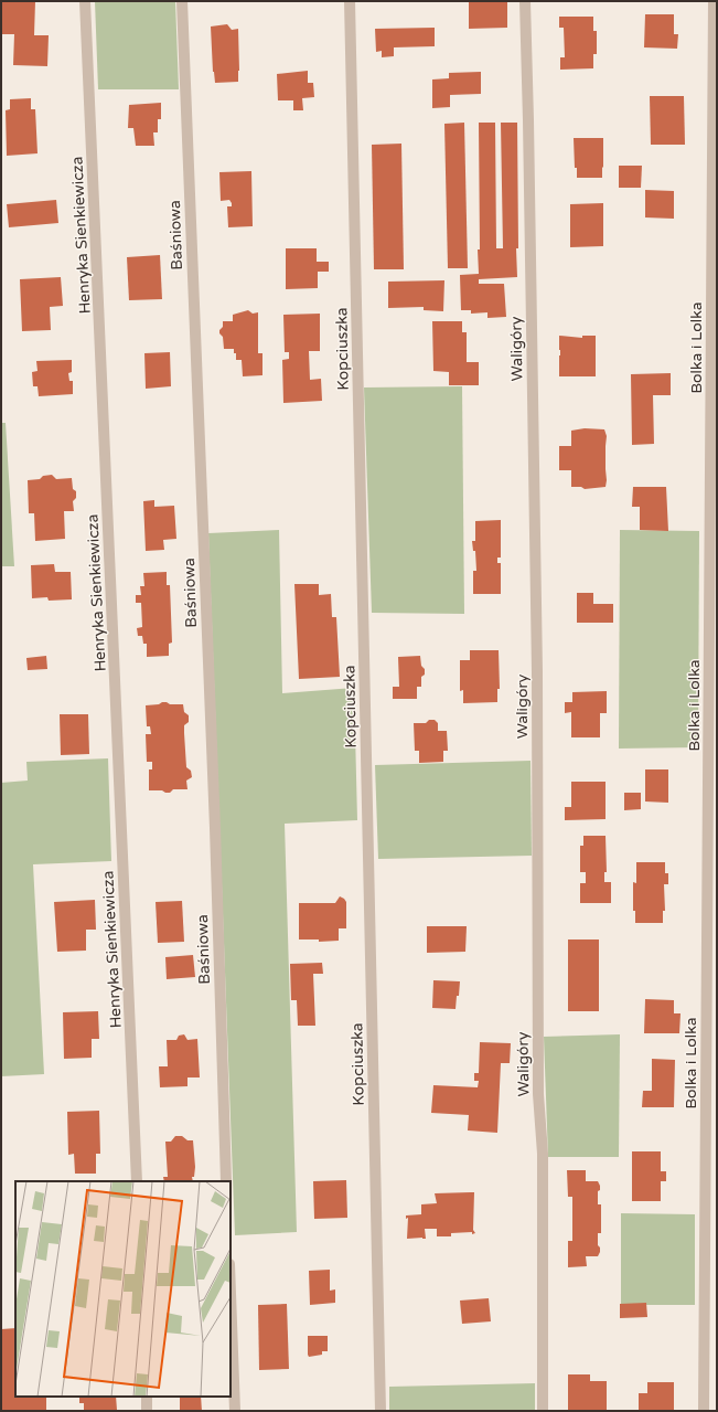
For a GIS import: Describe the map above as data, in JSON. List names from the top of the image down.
{
  "streets": {
    "street": [
      "Henryka Sienkiewicza",
      "Baśniowa",
      "Bolka i Lolka",
      "Kopciuszka",
      "Waligóry"
    ]
  }
}
